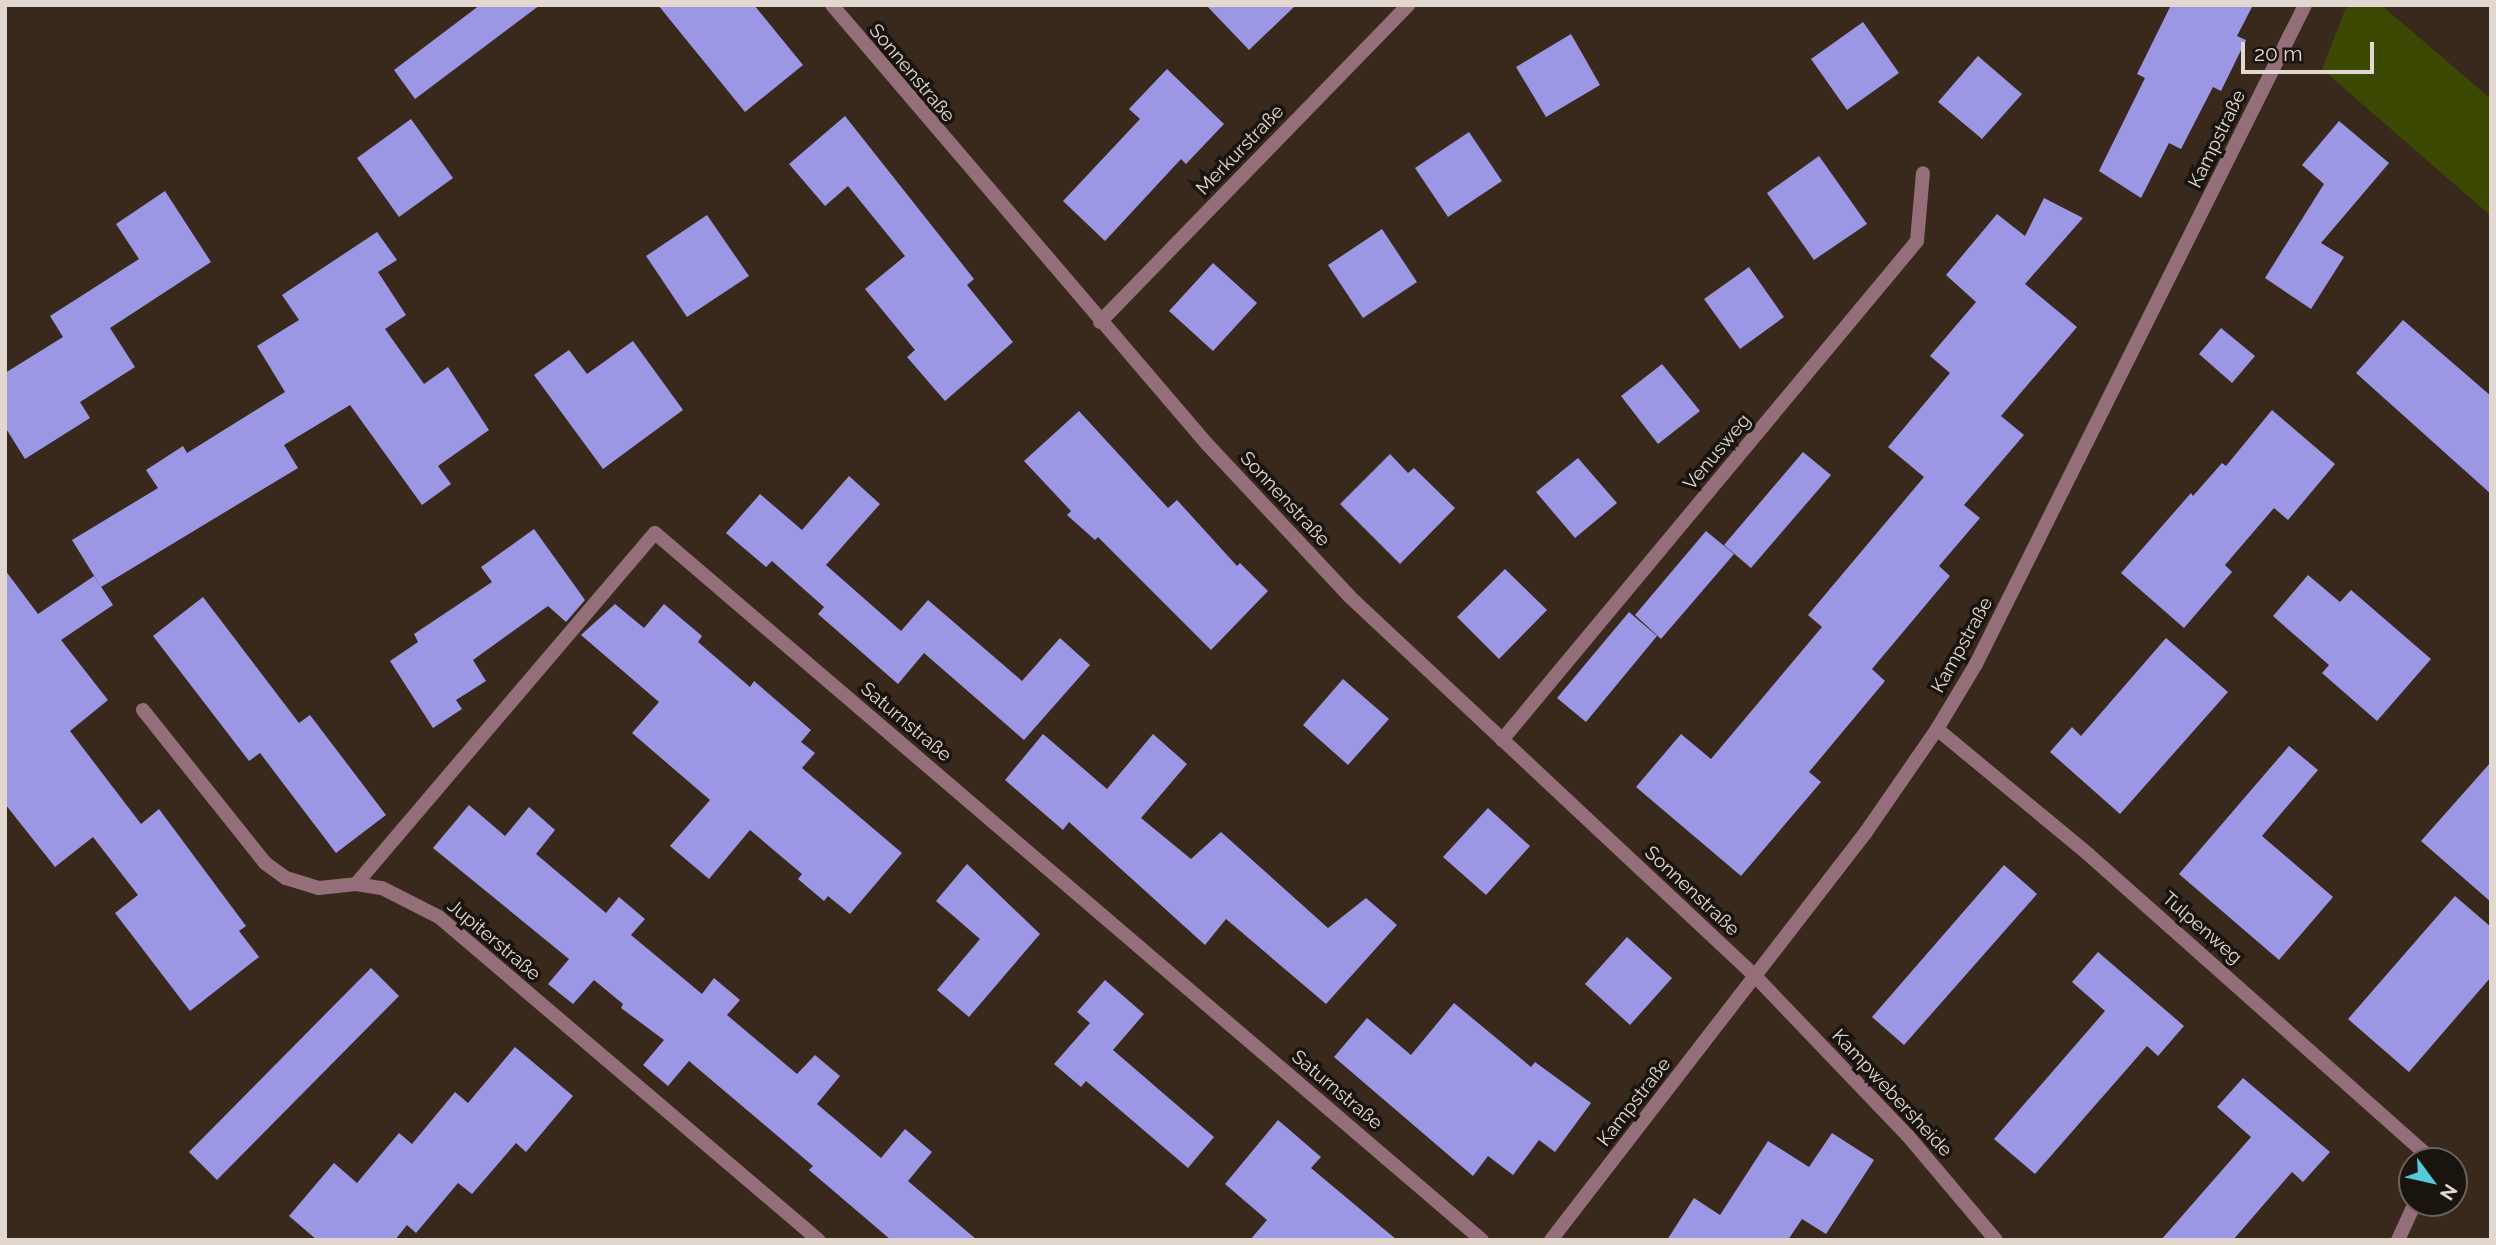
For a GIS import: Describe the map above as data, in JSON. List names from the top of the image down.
{
  "streets": {
    "street": [
      "Sonnenstraße",
      "Kampstraße",
      "Merkurstraße",
      "Venusweg",
      "Saturnstraße",
      "Tulpenweg",
      "Jupiterstraße",
      "Kampwebersheide"
    ]
  },
  "crossings": [
    ["Sonnenstraße", "Kampstraße"],
    ["Sonnenstraße", "Merkurstraße"],
    ["Sonnenstraße", "Venusweg"],
    ["Sonnenstraße", "Kampwebersheide"],
    ["Kampstraße", "Tulpenweg"],
    ["Kampstraße", "Kampwebersheide"],
    ["Saturnstraße", "Jupiterstraße"]
  ],
  "scale_bar": "20 m",
  "north": "bottom right"
}
